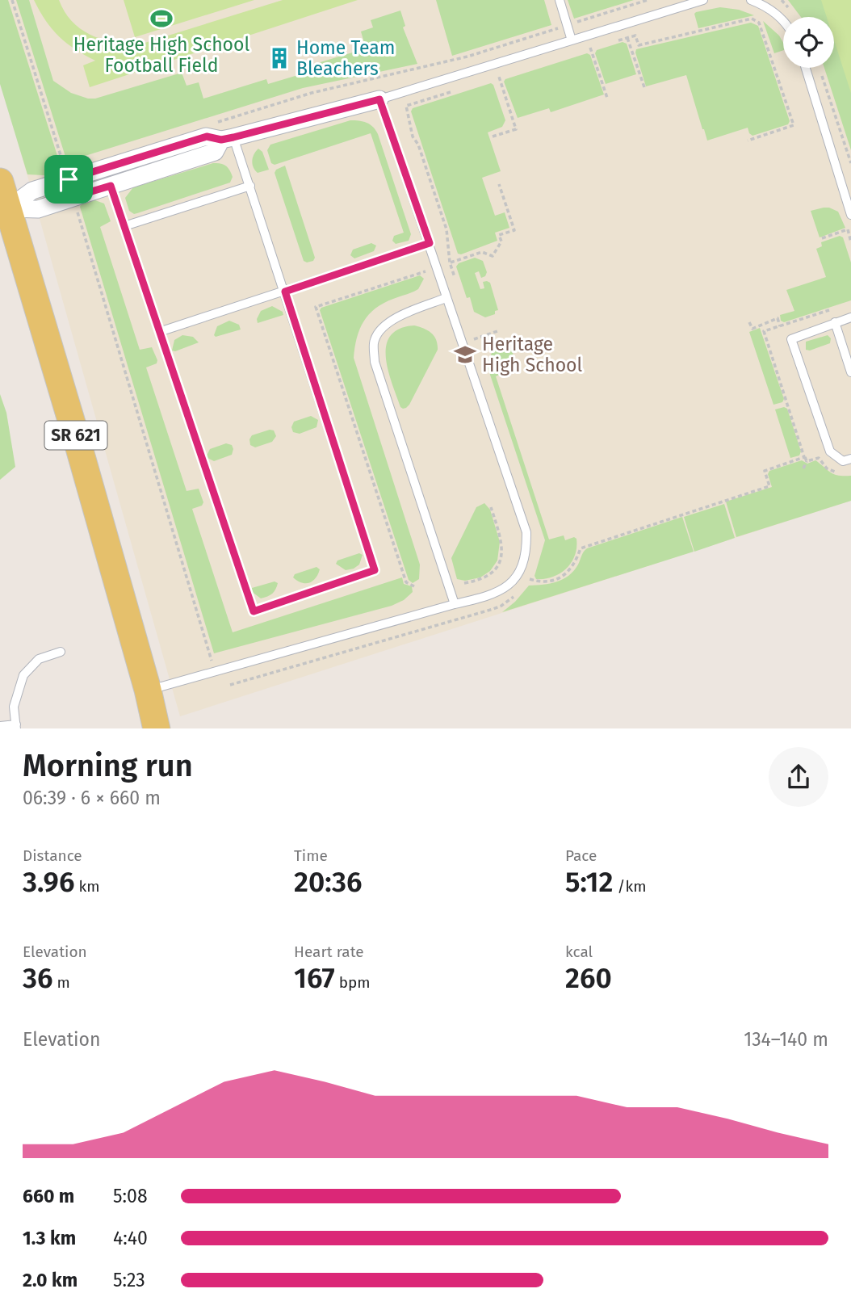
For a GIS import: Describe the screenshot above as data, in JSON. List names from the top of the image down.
{
  "streets": {
    "main road": ["SR 621"]
  },
  "places": {
    "sports": ["Heritage High School Football Field"],
    "building": ["Home Team Bleachers"],
    "school or university": ["Heritage High School"]
  },
  "page": {
    "heading": ["Morning run", "06:39 · 6 × 660 m"],
    "stats": [
      ["Distance", "3.96 km"],
      ["Time", "20:36"],
      ["Pace", "5:12 /km"],
      ["Elevation", "36 m"],
      ["Heart rate", "167 bpm"],
      ["kcal", "260"]
    ],
    "chart": ["Elevation", "134–140 m"],
    "list": [
      {
        "name": "660 m",
        "note": "5:08"
      },
      {
        "name": "1.3 km",
        "note": "4:40"
      },
      {
        "name": "2.0 km",
        "note": "5:23"
      }
    ]
  }
}
